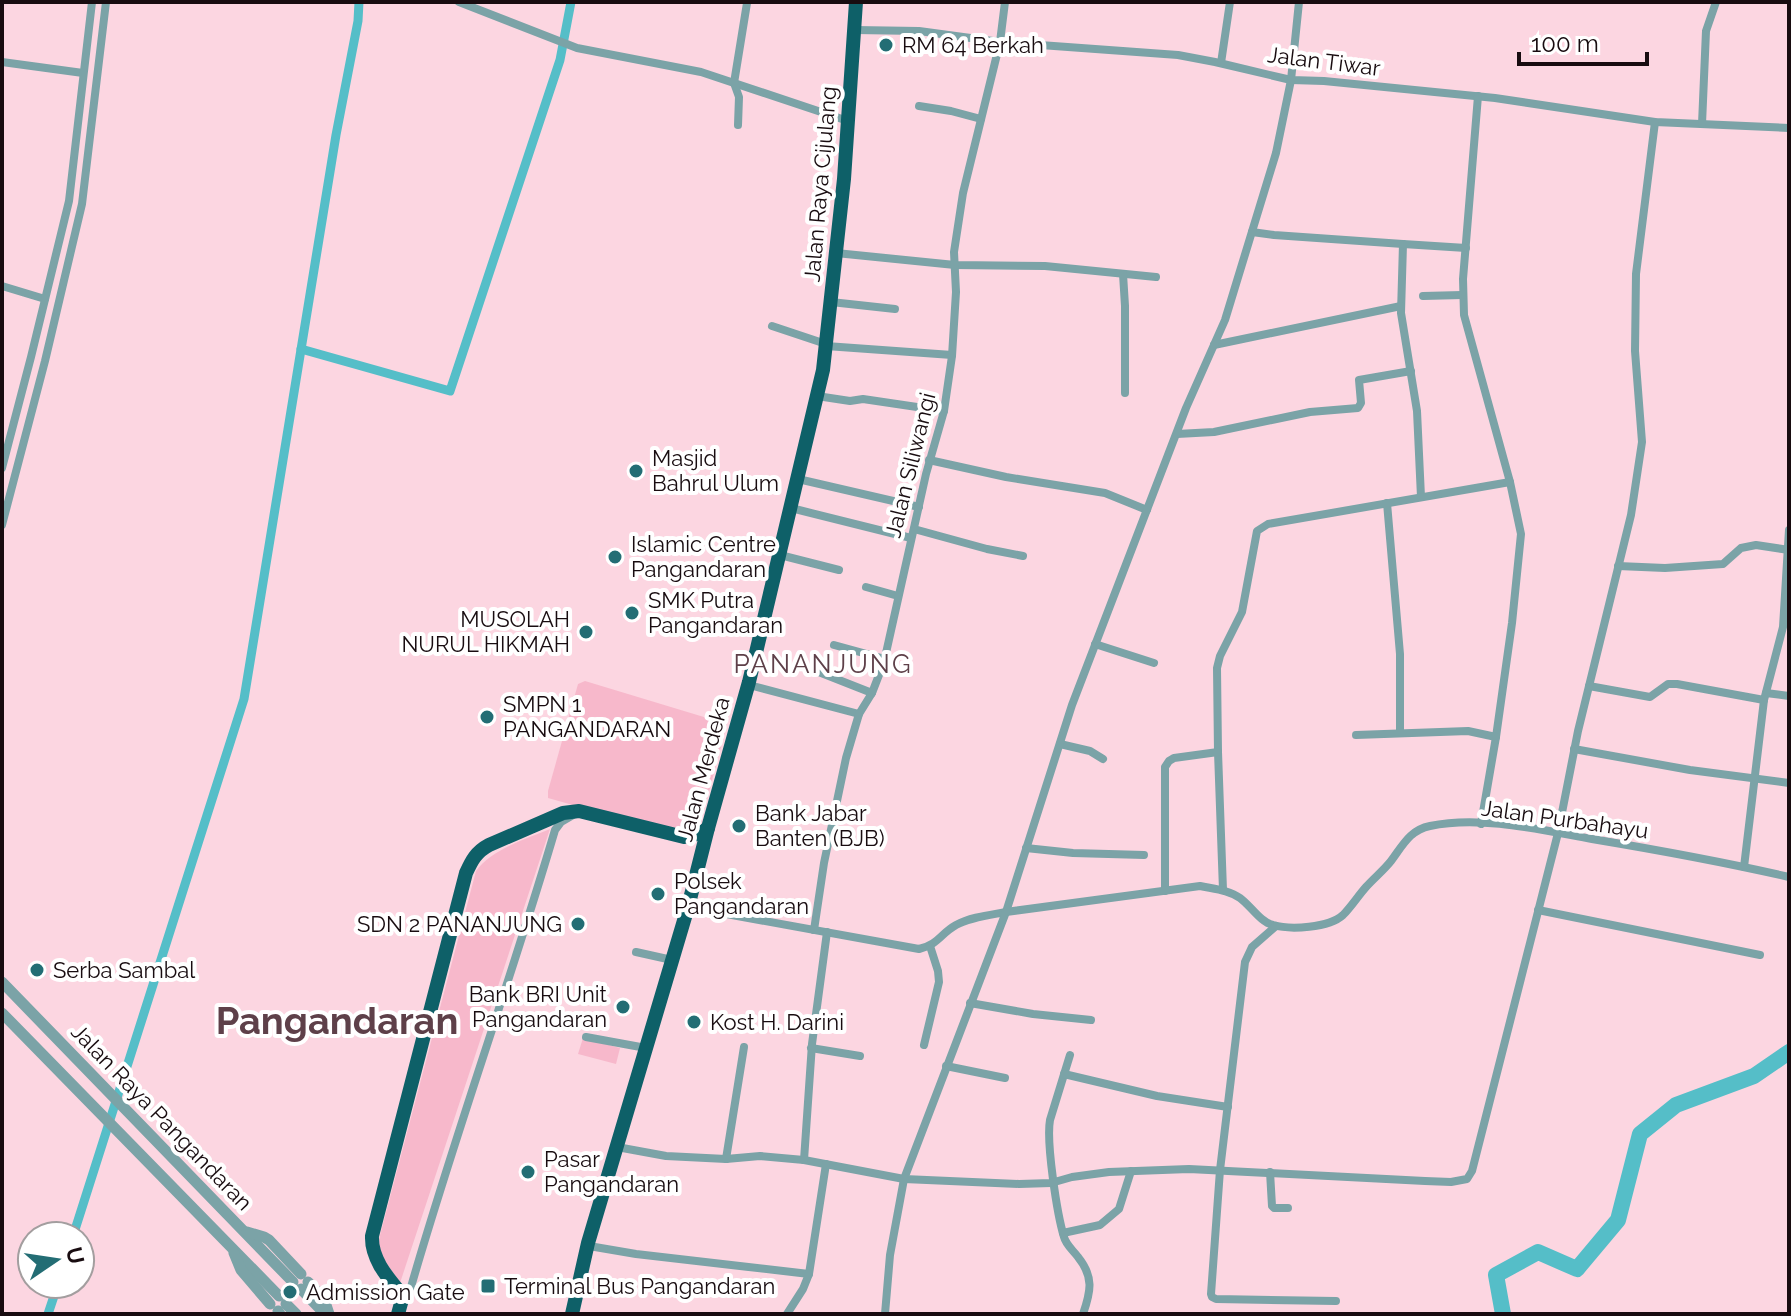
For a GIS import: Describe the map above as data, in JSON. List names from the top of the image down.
{
  "streets": {
    "highway": ["Jalan Raya Cijulang", "Jalan Merdeka"],
    "street": [
      "Jalan Tiwar",
      "Jalan Siliwangi",
      "Jalan Purbahayu",
      "Jalan Raya Pangandaran"
    ]
  },
  "crossings": [
    ["Jalan Tiwar", "Jalan Raya Cijulang"],
    ["Jalan Tiwar", "Jalan Siliwangi"],
    ["Jalan Raya Cijulang", "Jalan Merdeka"]
  ],
  "districts": ["PANANJUNG", "Pangandaran"],
  "places": {
    "other": [
      "RM 64 Berkah",
      "Masjid Bahrul Ulum",
      "Islamic Centre Pangandaran",
      "SMK Putra Pangandaran",
      "MUSOLAH NURUL HIKMAH",
      "SMPN 1 PANGANDARAN",
      "Bank Jabar Banten (BJB)",
      "Polsek Pangandaran",
      "SDN 2 PANANJUNG",
      "Serba Sambal",
      "Bank BRI Unit Pangandaran",
      "Kost H. Darini",
      "Pasar Pangandaran",
      "Admission Gate"
    ],
    "transit": ["Terminal Bus Pangandaran"]
  },
  "scale_bar": "100 m",
  "north": "right"
}
